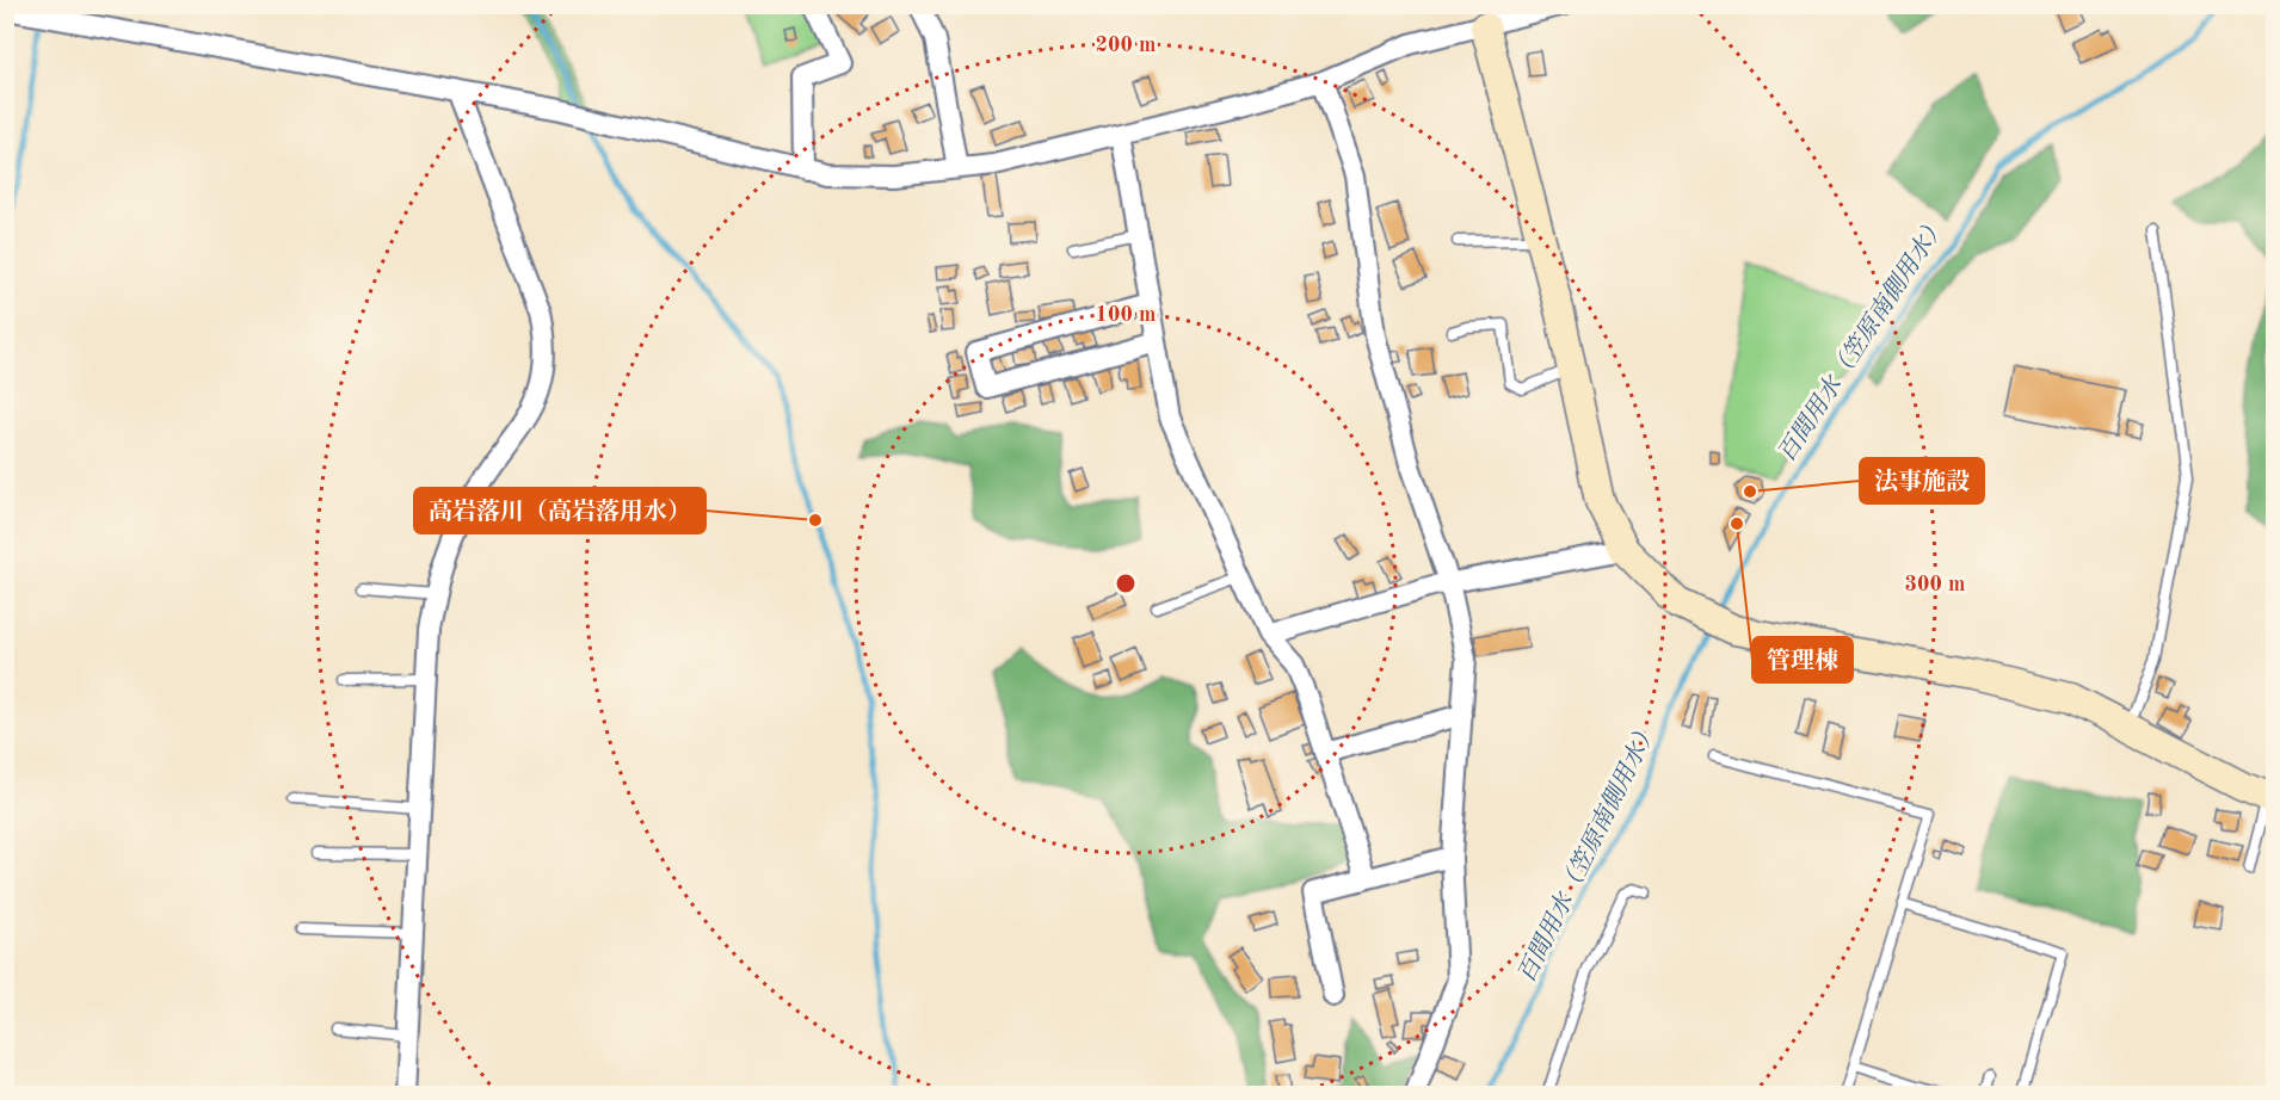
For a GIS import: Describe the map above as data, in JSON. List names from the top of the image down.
{
  "water": ["百間用水（笠原南側用水）"],
  "places": ["法事施設", "高岩落川（高岩落用水）", "管理棟"],
  "rings": ["200 m", "100 m", "300 m"]
}
